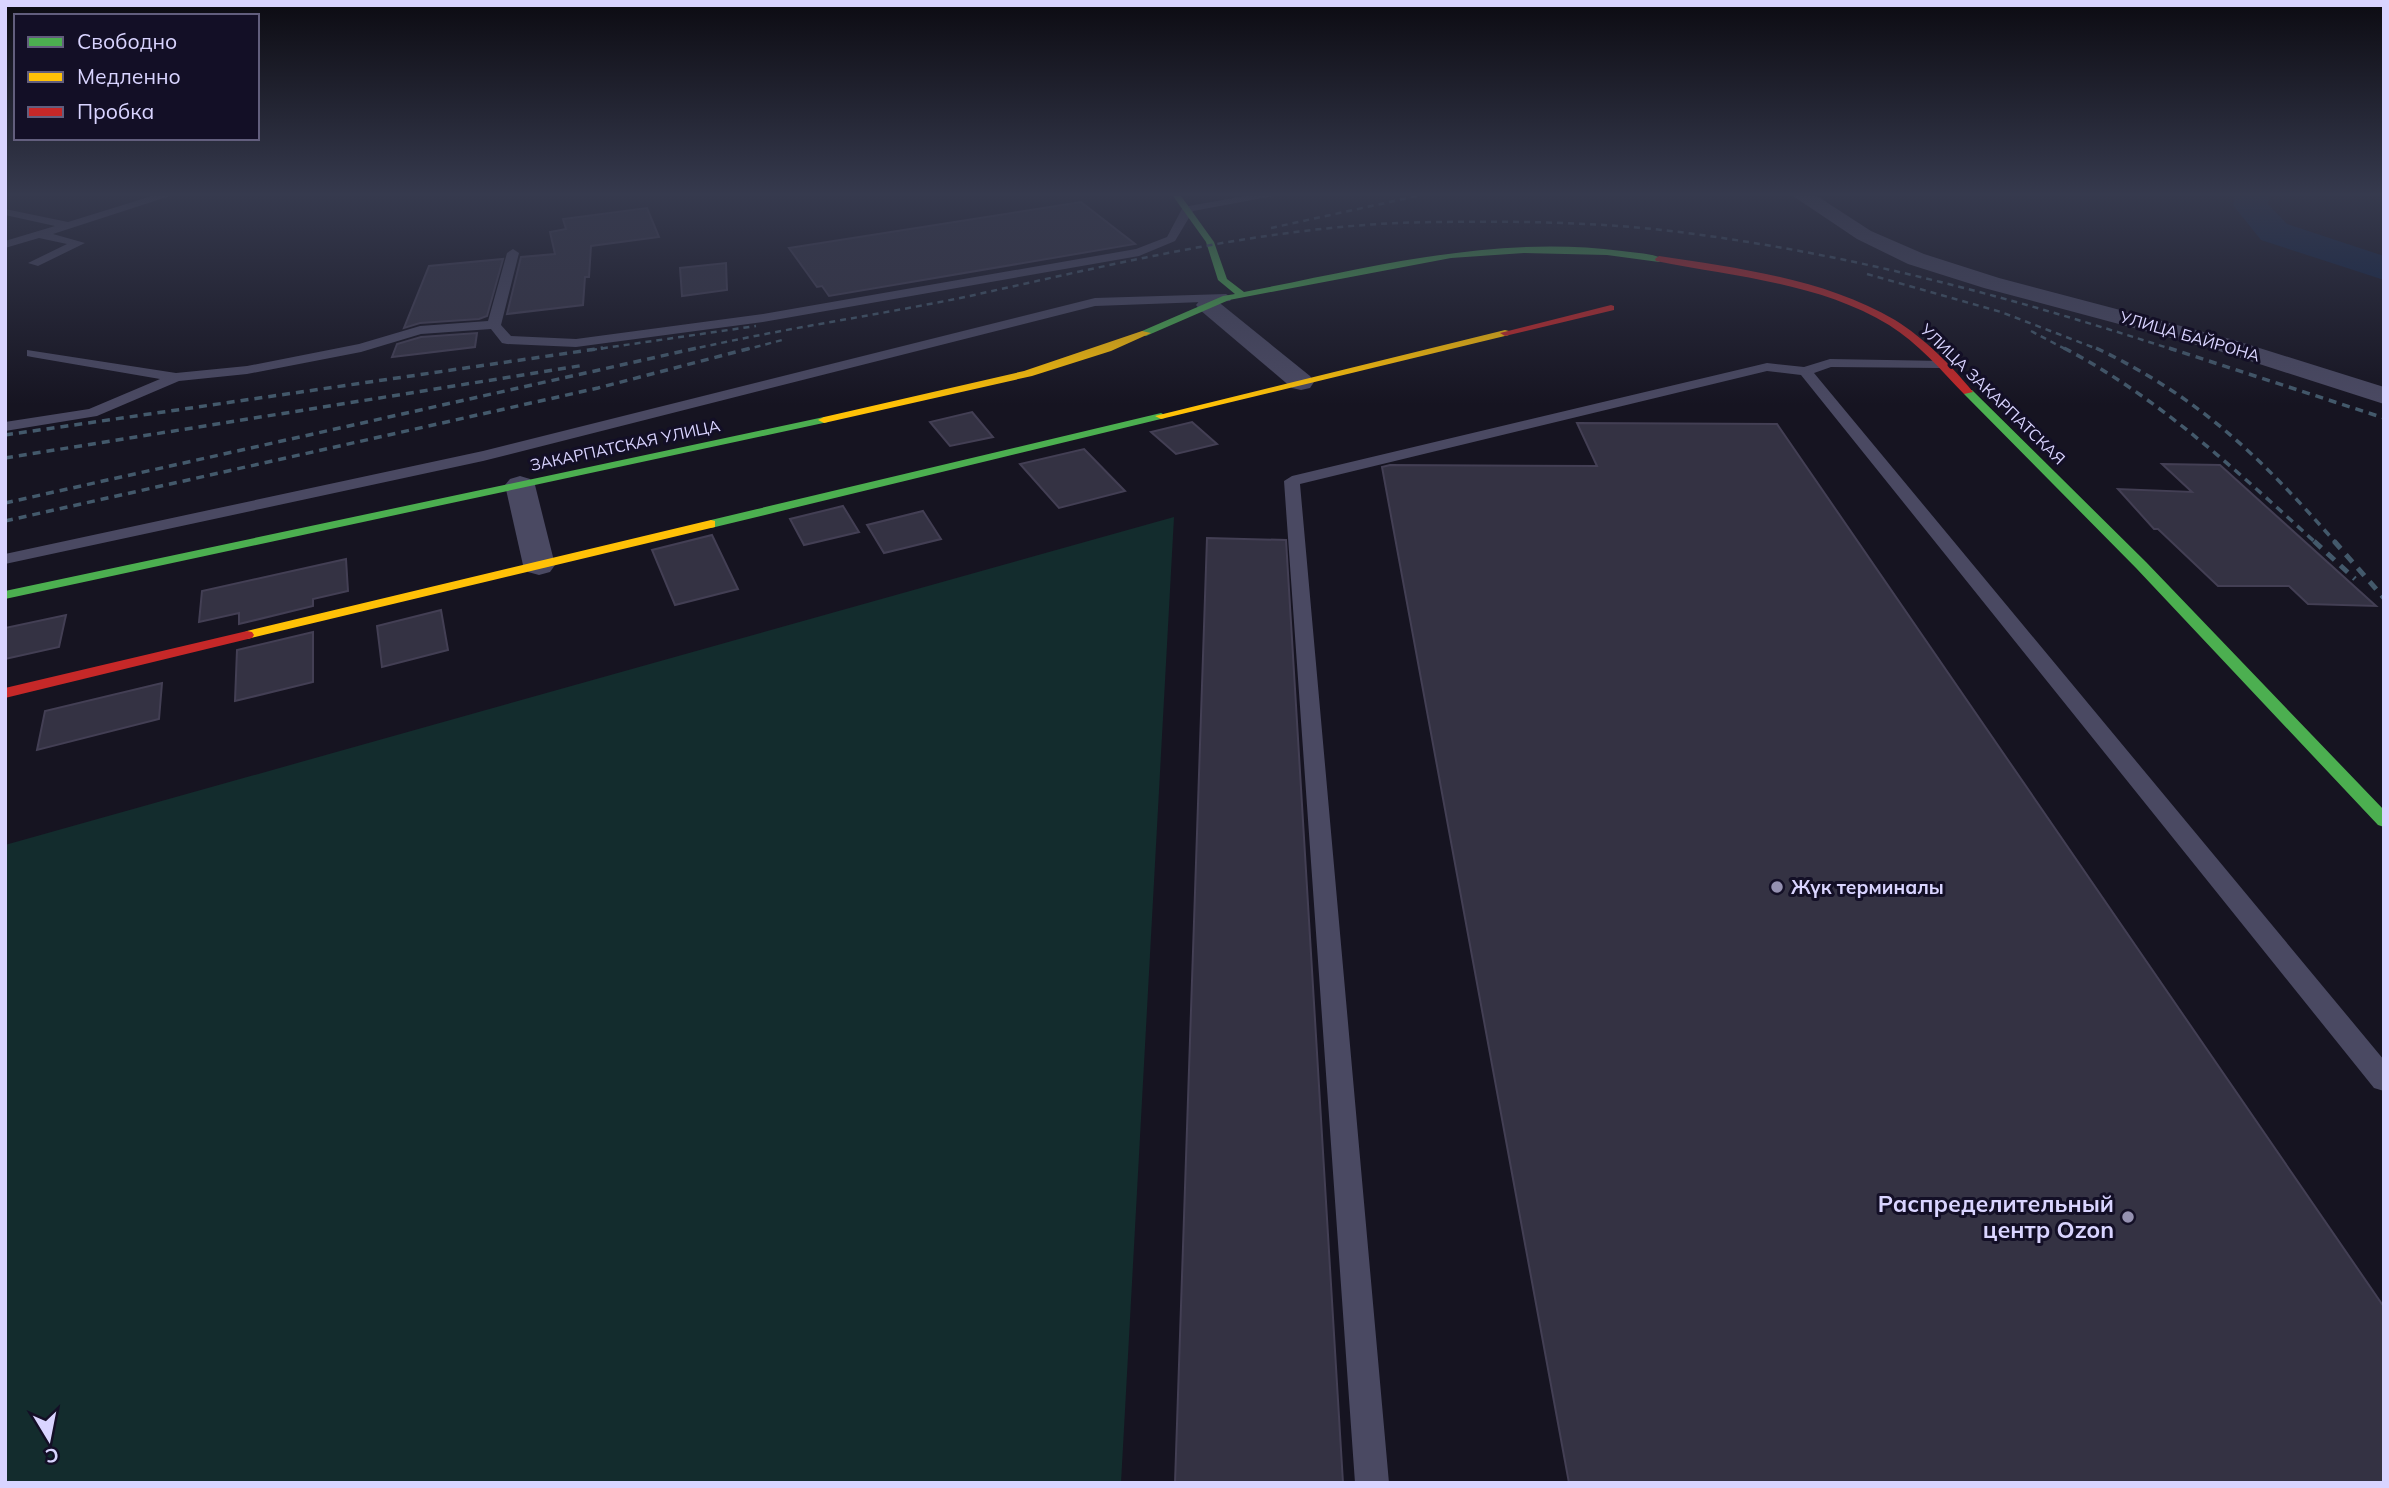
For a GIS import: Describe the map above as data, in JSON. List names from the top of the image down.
{
  "streets": {
    "street": ["УЛИЦА БАЙРОНА", "УЛИЦА ЗАКАРПАТСКАЯ", "ЗАКАРПАТСКАЯ УЛИЦА"]
  },
  "crossings": [
    ["УЛИЦА ЗАКАРПАТСКАЯ", "ЗАКАРПАТСКАЯ УЛИЦА"]
  ],
  "places": ["Жүк терминалы", "Распределительный центр Ozon"],
  "legend": ["Свободно", "Медленно", "Пробка"],
  "north": "bottom"
}
